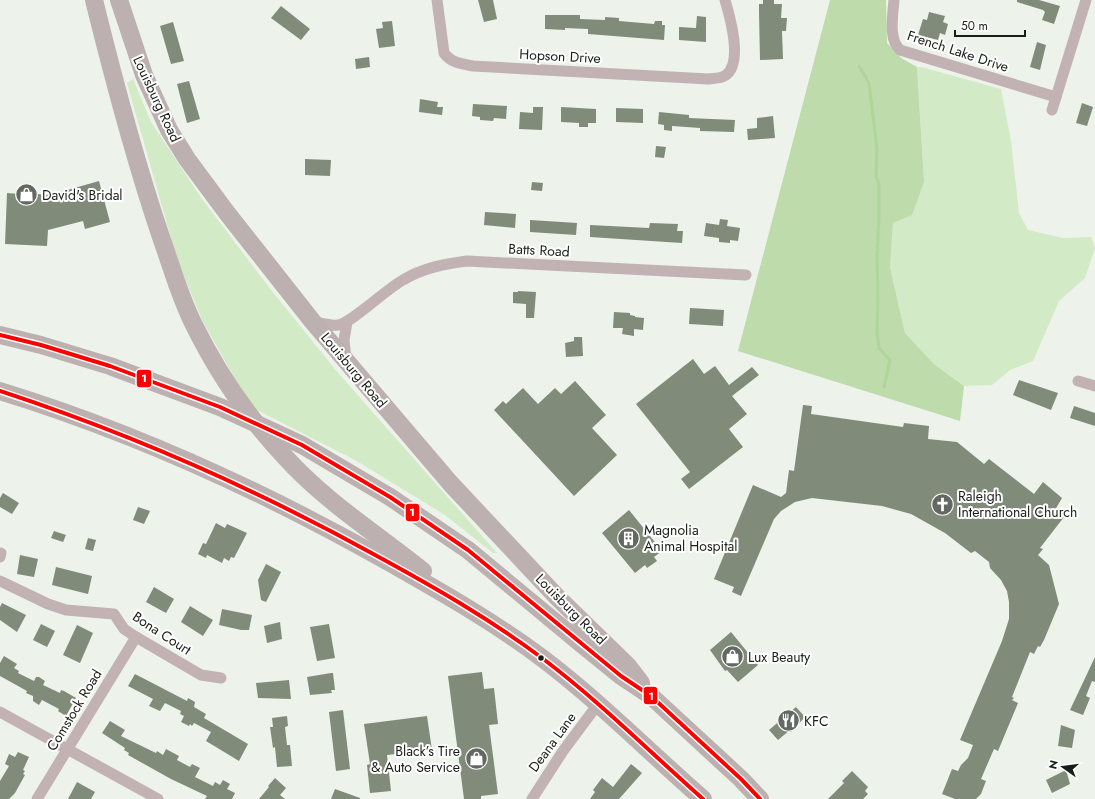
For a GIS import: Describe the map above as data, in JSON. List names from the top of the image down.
{
  "streets": {
    "highway": ["Louisburg Road"],
    "street": [
      "French Lake Drive",
      "Hopson Drive",
      "Batts Road",
      "Bona Court",
      "Comstock Road",
      "Deana Lane"
    ]
  },
  "crossings": [
    ["Bona Court", "Comstock Road"]
  ],
  "places": {
    "shop": ["David's Bridal", "Lux Beauty", "Black’s Tire & Auto Service"],
    "church": ["Raleigh International Church"],
    "building": ["Magnolia Animal Hospital"],
    "restaurant": ["KFC"]
  },
  "lines": ["transit line 1"],
  "scale_bar": "50 m",
  "north": "left"
}
